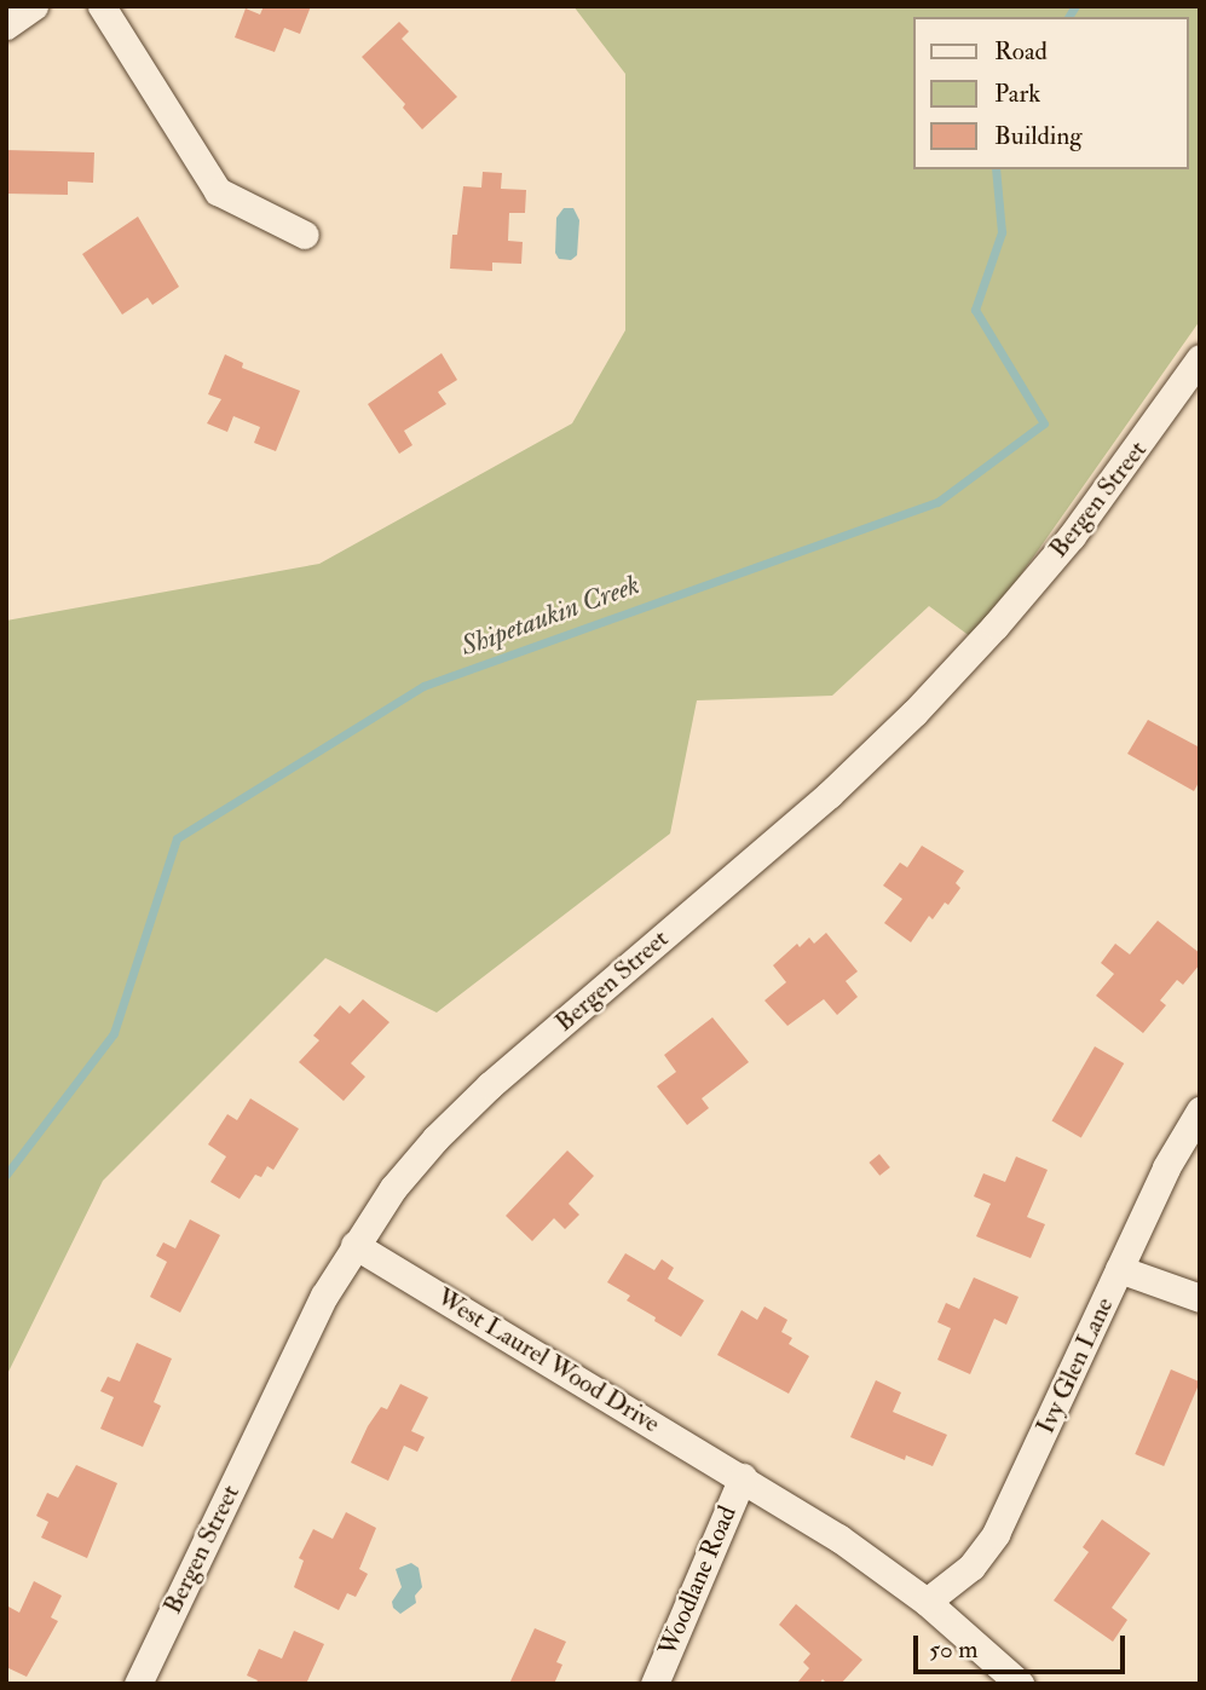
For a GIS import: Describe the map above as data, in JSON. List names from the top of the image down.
{
  "streets": {
    "street": [
      "Bergen Street",
      "West Laurel Wood Drive",
      "Ivy Glen Lane",
      "Woodlane Road"
    ]
  },
  "crossings": [
    ["Bergen Street", "West Laurel Wood Drive"],
    ["West Laurel Wood Drive", "Ivy Glen Lane"],
    ["West Laurel Wood Drive", "Woodlane Road"]
  ],
  "water": ["Shipetaukin Creek"],
  "legend": ["Road", "Park", "Building"],
  "scale_bar": "50 m"
}
